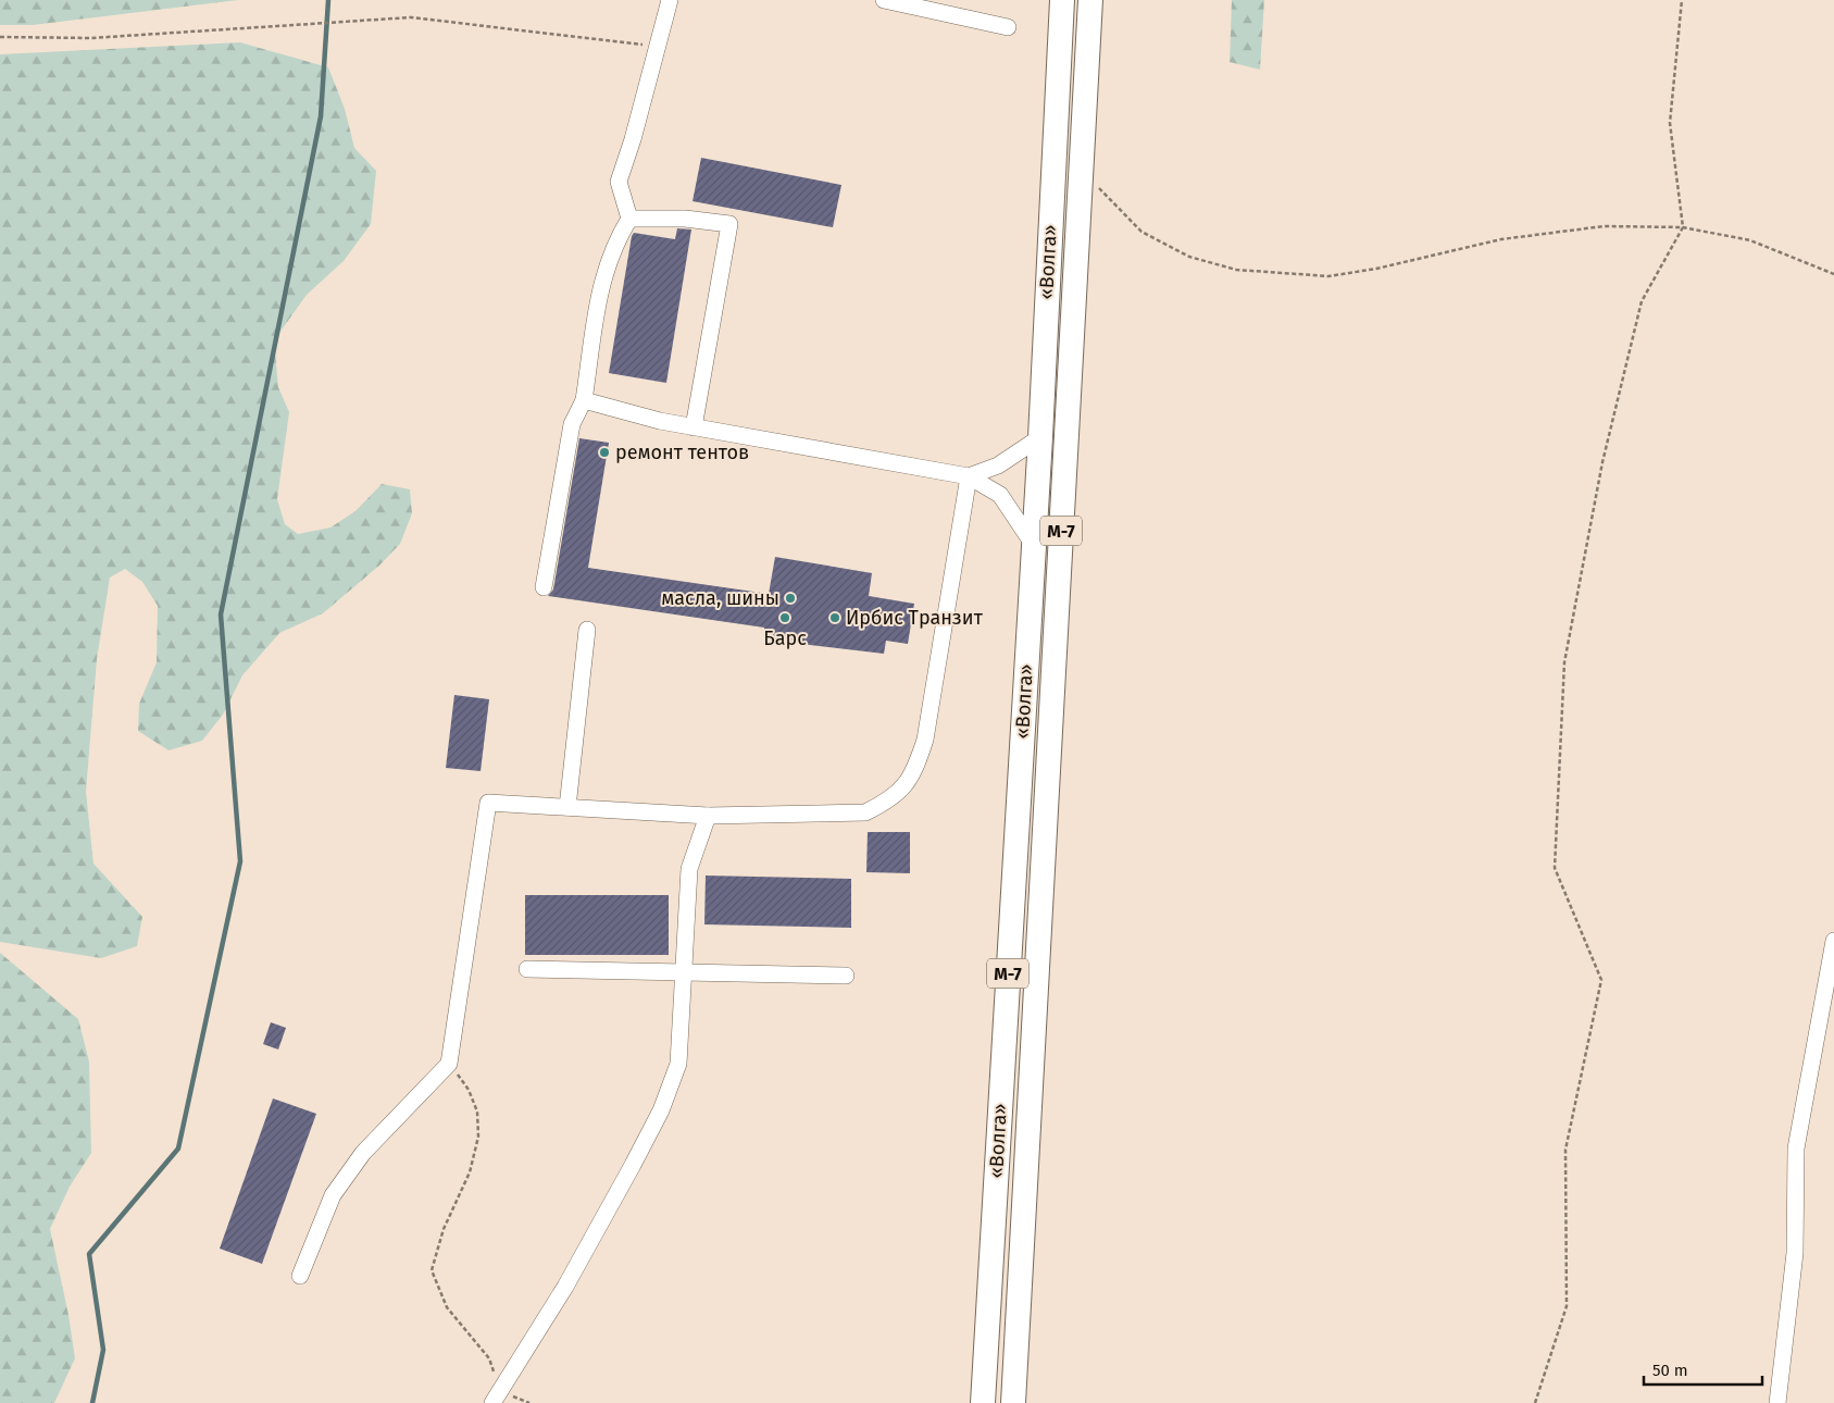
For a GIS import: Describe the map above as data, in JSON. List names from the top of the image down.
{
  "streets": {
    "highway": ["«Волга»", "М-7"]
  },
  "places": [
    "ремонт тентов",
    "масла, шины",
    "Барс",
    "Ирбис Транзит"
  ],
  "scale_bar": "50 m"
}
